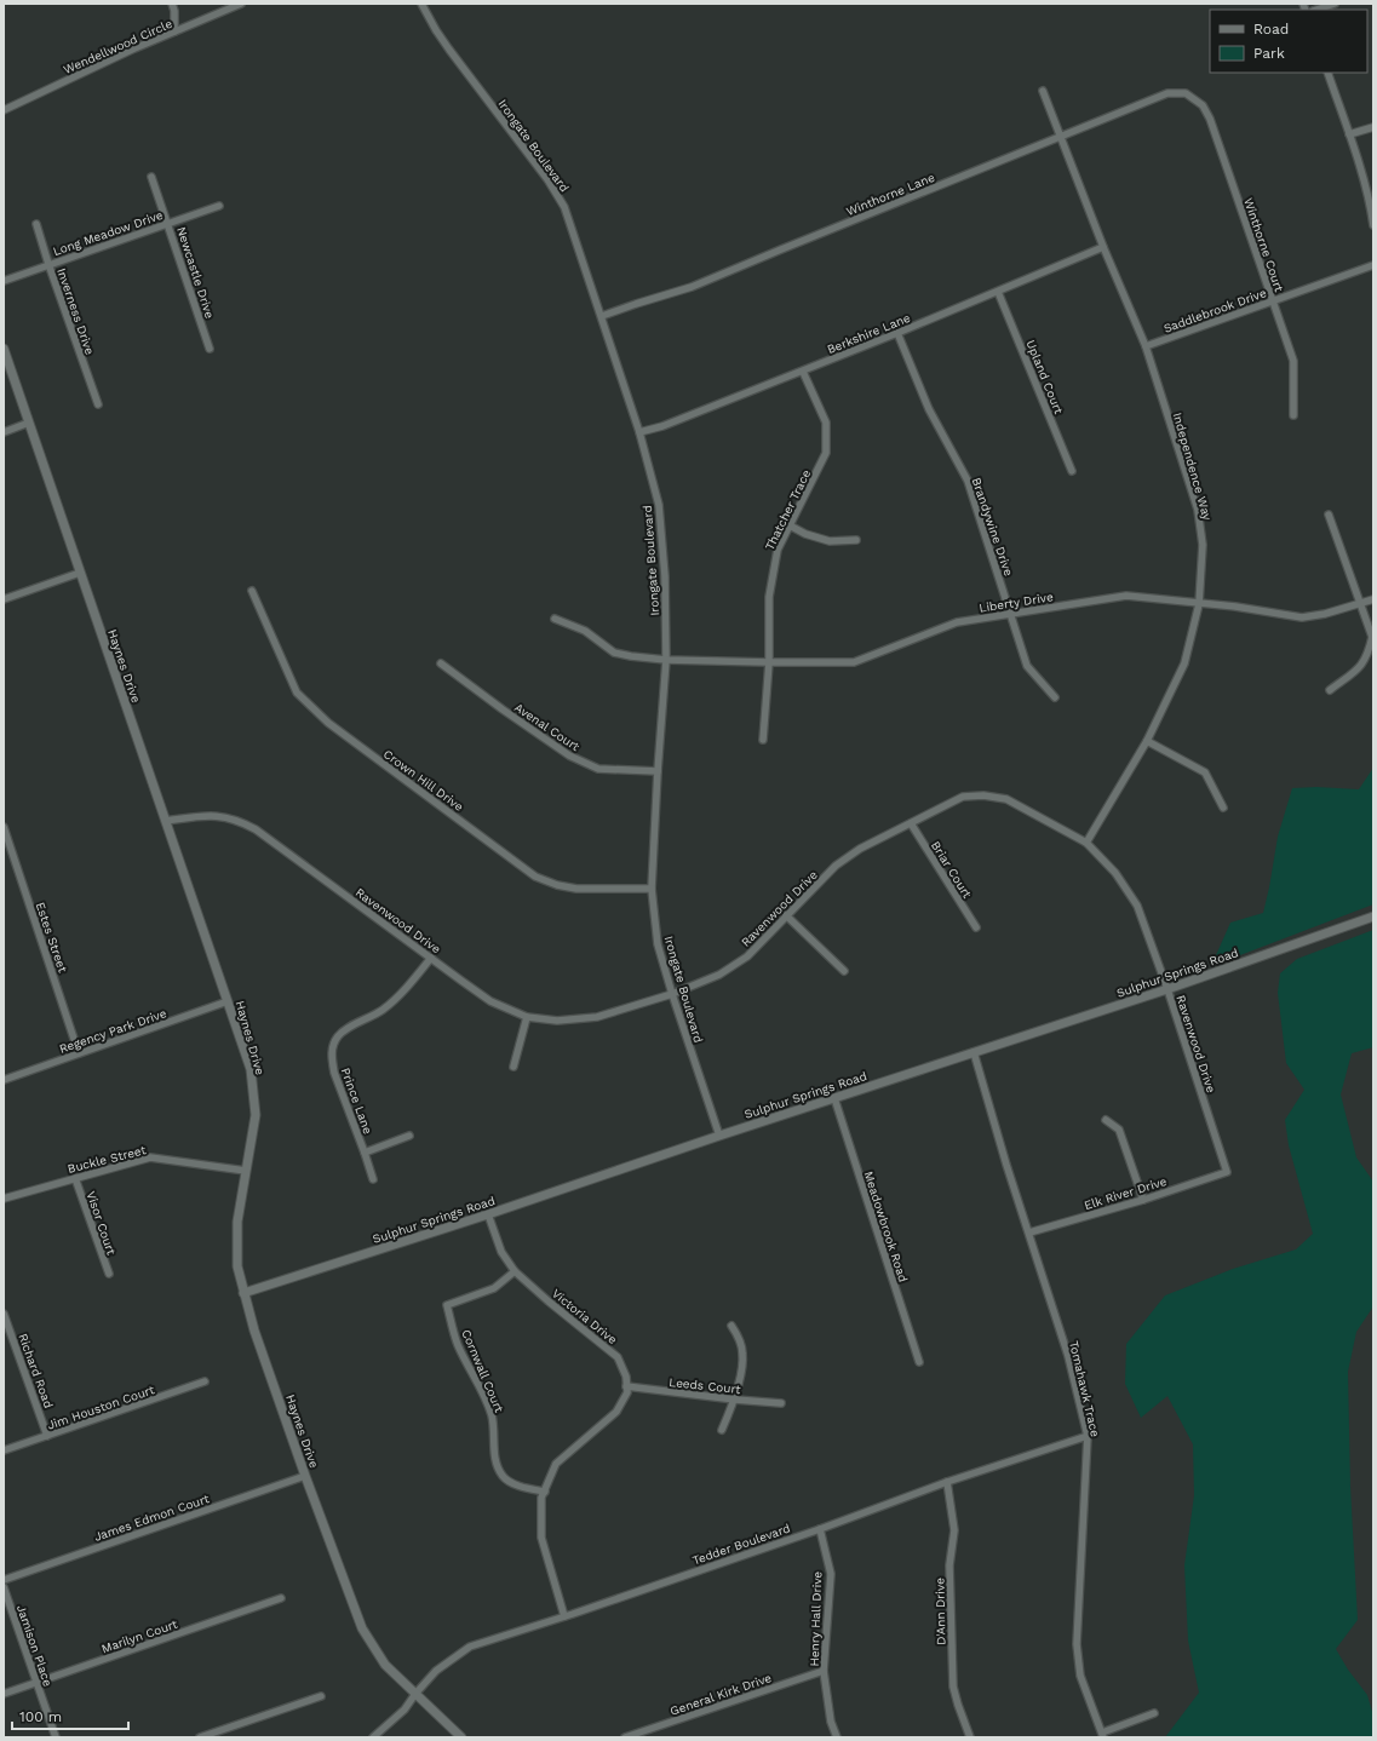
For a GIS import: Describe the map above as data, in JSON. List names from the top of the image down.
{
  "streets": {
    "street": [
      "Wendellwood Circle",
      "Irongate Boulevard",
      "Winthorne Lane",
      "Long Meadow Drive",
      "Winthorne Court",
      "Newcastle Drive",
      "Saddlebrook Drive",
      "Inverness Drive",
      "Berkshire Lane",
      "Upland Court",
      "Independence Way",
      "Thatcher Trace",
      "Brandywine Drive",
      "Liberty Drive",
      "Haynes Drive",
      "Avenal Court",
      "Crown Hill Drive",
      "Briar Court",
      "Ravenwood Drive",
      "Estes Street",
      "Sulphur Springs Road",
      "Regency Park Drive",
      "Prince Lane",
      "Buckle Street",
      "Elk River Drive",
      "Visor Court",
      "Meadowbrook Road",
      "Victoria Drive",
      "Richard Road",
      "Cornwall Court",
      "Leeds Court",
      "Tomahawk Trace",
      "Jim Houston Court",
      "James Edmon Court",
      "Tedder Boulevard",
      "D'Ann Drive",
      "Henry Hall Drive",
      "Marilyn Court",
      "Jamison Place",
      "General Kirk Drive"
    ]
  },
  "crossings": [
    ["Irongate Boulevard", "Winthorne Lane"],
    ["Irongate Boulevard", "Berkshire Lane"],
    ["Irongate Boulevard", "Liberty Drive"],
    ["Irongate Boulevard", "Avenal Court"],
    ["Irongate Boulevard", "Crown Hill Drive"],
    ["Irongate Boulevard", "Ravenwood Drive"],
    ["Irongate Boulevard", "Sulphur Springs Road"],
    ["Winthorne Lane", "Winthorne Court"],
    ["Winthorne Lane", "Independence Way"],
    ["Long Meadow Drive", "Newcastle Drive"],
    ["Long Meadow Drive", "Inverness Drive"],
    ["Winthorne Court", "Saddlebrook Drive"],
    ["Saddlebrook Drive", "Independence Way"],
    ["Berkshire Lane", "Upland Court"],
    ["Berkshire Lane", "Independence Way"],
    ["Berkshire Lane", "Thatcher Trace"],
    ["Berkshire Lane", "Brandywine Drive"],
    ["Independence Way", "Liberty Drive"],
    ["Independence Way", "Ravenwood Drive"],
    ["Thatcher Trace", "Liberty Drive"],
    ["Brandywine Drive", "Liberty Drive"],
    ["Haynes Drive", "Ravenwood Drive"],
    ["Haynes Drive", "Sulphur Springs Road"],
    ["Haynes Drive", "Regency Park Drive"],
    ["Haynes Drive", "Buckle Street"],
    ["Haynes Drive", "James Edmon Court"],
    ["Haynes Drive", "Tedder Boulevard"],
    ["Briar Court", "Ravenwood Drive"],
    ["Ravenwood Drive", "Sulphur Springs Road"],
    ["Ravenwood Drive", "Prince Lane"],
    ["Ravenwood Drive", "Elk River Drive"],
    ["Estes Street", "Regency Park Drive"],
    ["Sulphur Springs Road", "Meadowbrook Road"],
    ["Sulphur Springs Road", "Victoria Drive"],
    ["Sulphur Springs Road", "Tomahawk Trace"],
    ["Buckle Street", "Visor Court"],
    ["Elk River Drive", "Tomahawk Trace"],
    ["Victoria Drive", "Cornwall Court"],
    ["Victoria Drive", "Leeds Court"],
    ["Richard Road", "Jim Houston Court"],
    ["Tomahawk Trace", "Tedder Boulevard"],
    ["Tedder Boulevard", "D'Ann Drive"],
    ["Tedder Boulevard", "Henry Hall Drive"],
    ["Henry Hall Drive", "General Kirk Drive"],
    ["Marilyn Court", "Jamison Place"]
  ],
  "legend": ["Road", "Park"],
  "scale_bar": "100 m"
}
